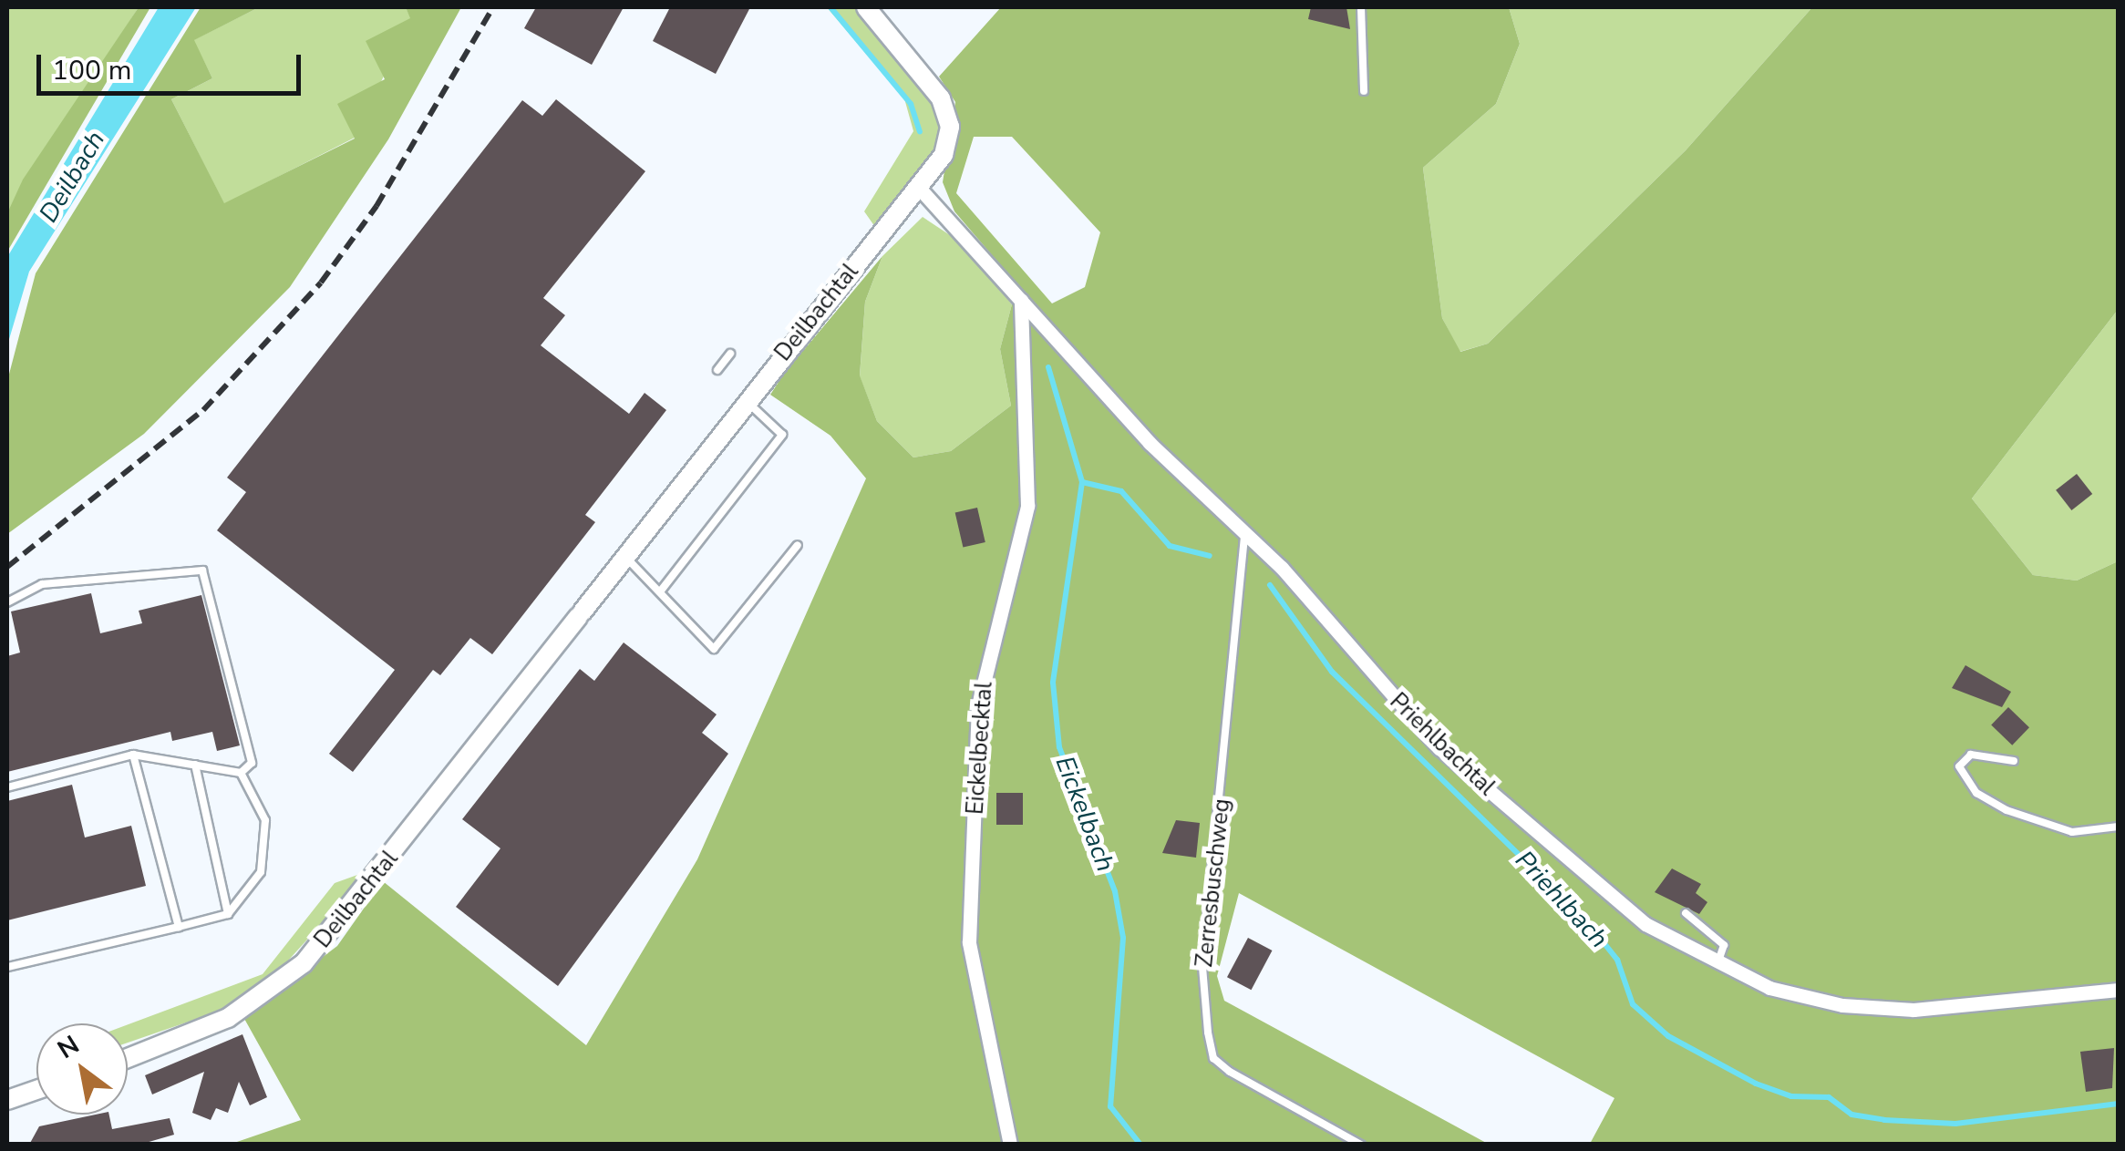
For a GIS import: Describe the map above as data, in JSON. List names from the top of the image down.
{
  "streets": {
    "street": ["Deilbachtal", "Priehlbachtal", "Eickelbecktal"],
    "lane": ["Zerresbuschweg"]
  },
  "crossings": [
    ["Deilbachtal", "Priehlbachtal"],
    ["Priehlbachtal", "Eickelbecktal"],
    ["Priehlbachtal", "Zerresbuschweg"]
  ],
  "water": ["Deilbach", "Eickelbach", "Priehlbach"],
  "scale_bar": "100 m",
  "north": "top left"
}
